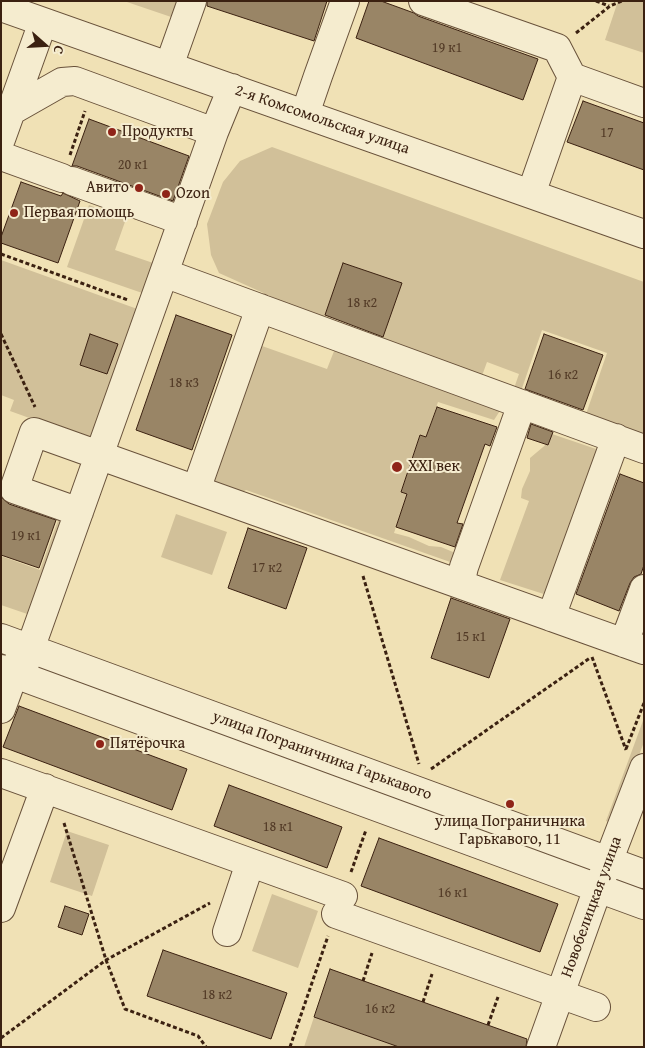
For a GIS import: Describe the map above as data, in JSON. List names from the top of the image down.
{
  "streets": {
    "street": ["2-я Комсомольская улица", "улица Пограничника Гарькавого", "Новобелицкая улица"]
  },
  "crossings": [
    ["улица Пограничника Гарькавого", "Новобелицкая улица"]
  ],
  "places": [
    "Продукты",
    "Авито",
    "Ozon",
    "Первая помощь",
    "XXI век",
    "Пятёрочка",
    "улица Пограничника Гарькавого, 11"
  ],
  "house_numbers": [
    "19 к1",
    "17",
    "20 к1",
    "18 к2",
    "16 к2",
    "18 к3",
    "19 к1",
    "17 к2",
    "15 к1",
    "18 к1",
    "16 к1",
    "18 к2",
    "16 к2"
  ],
  "north": "right"
}
